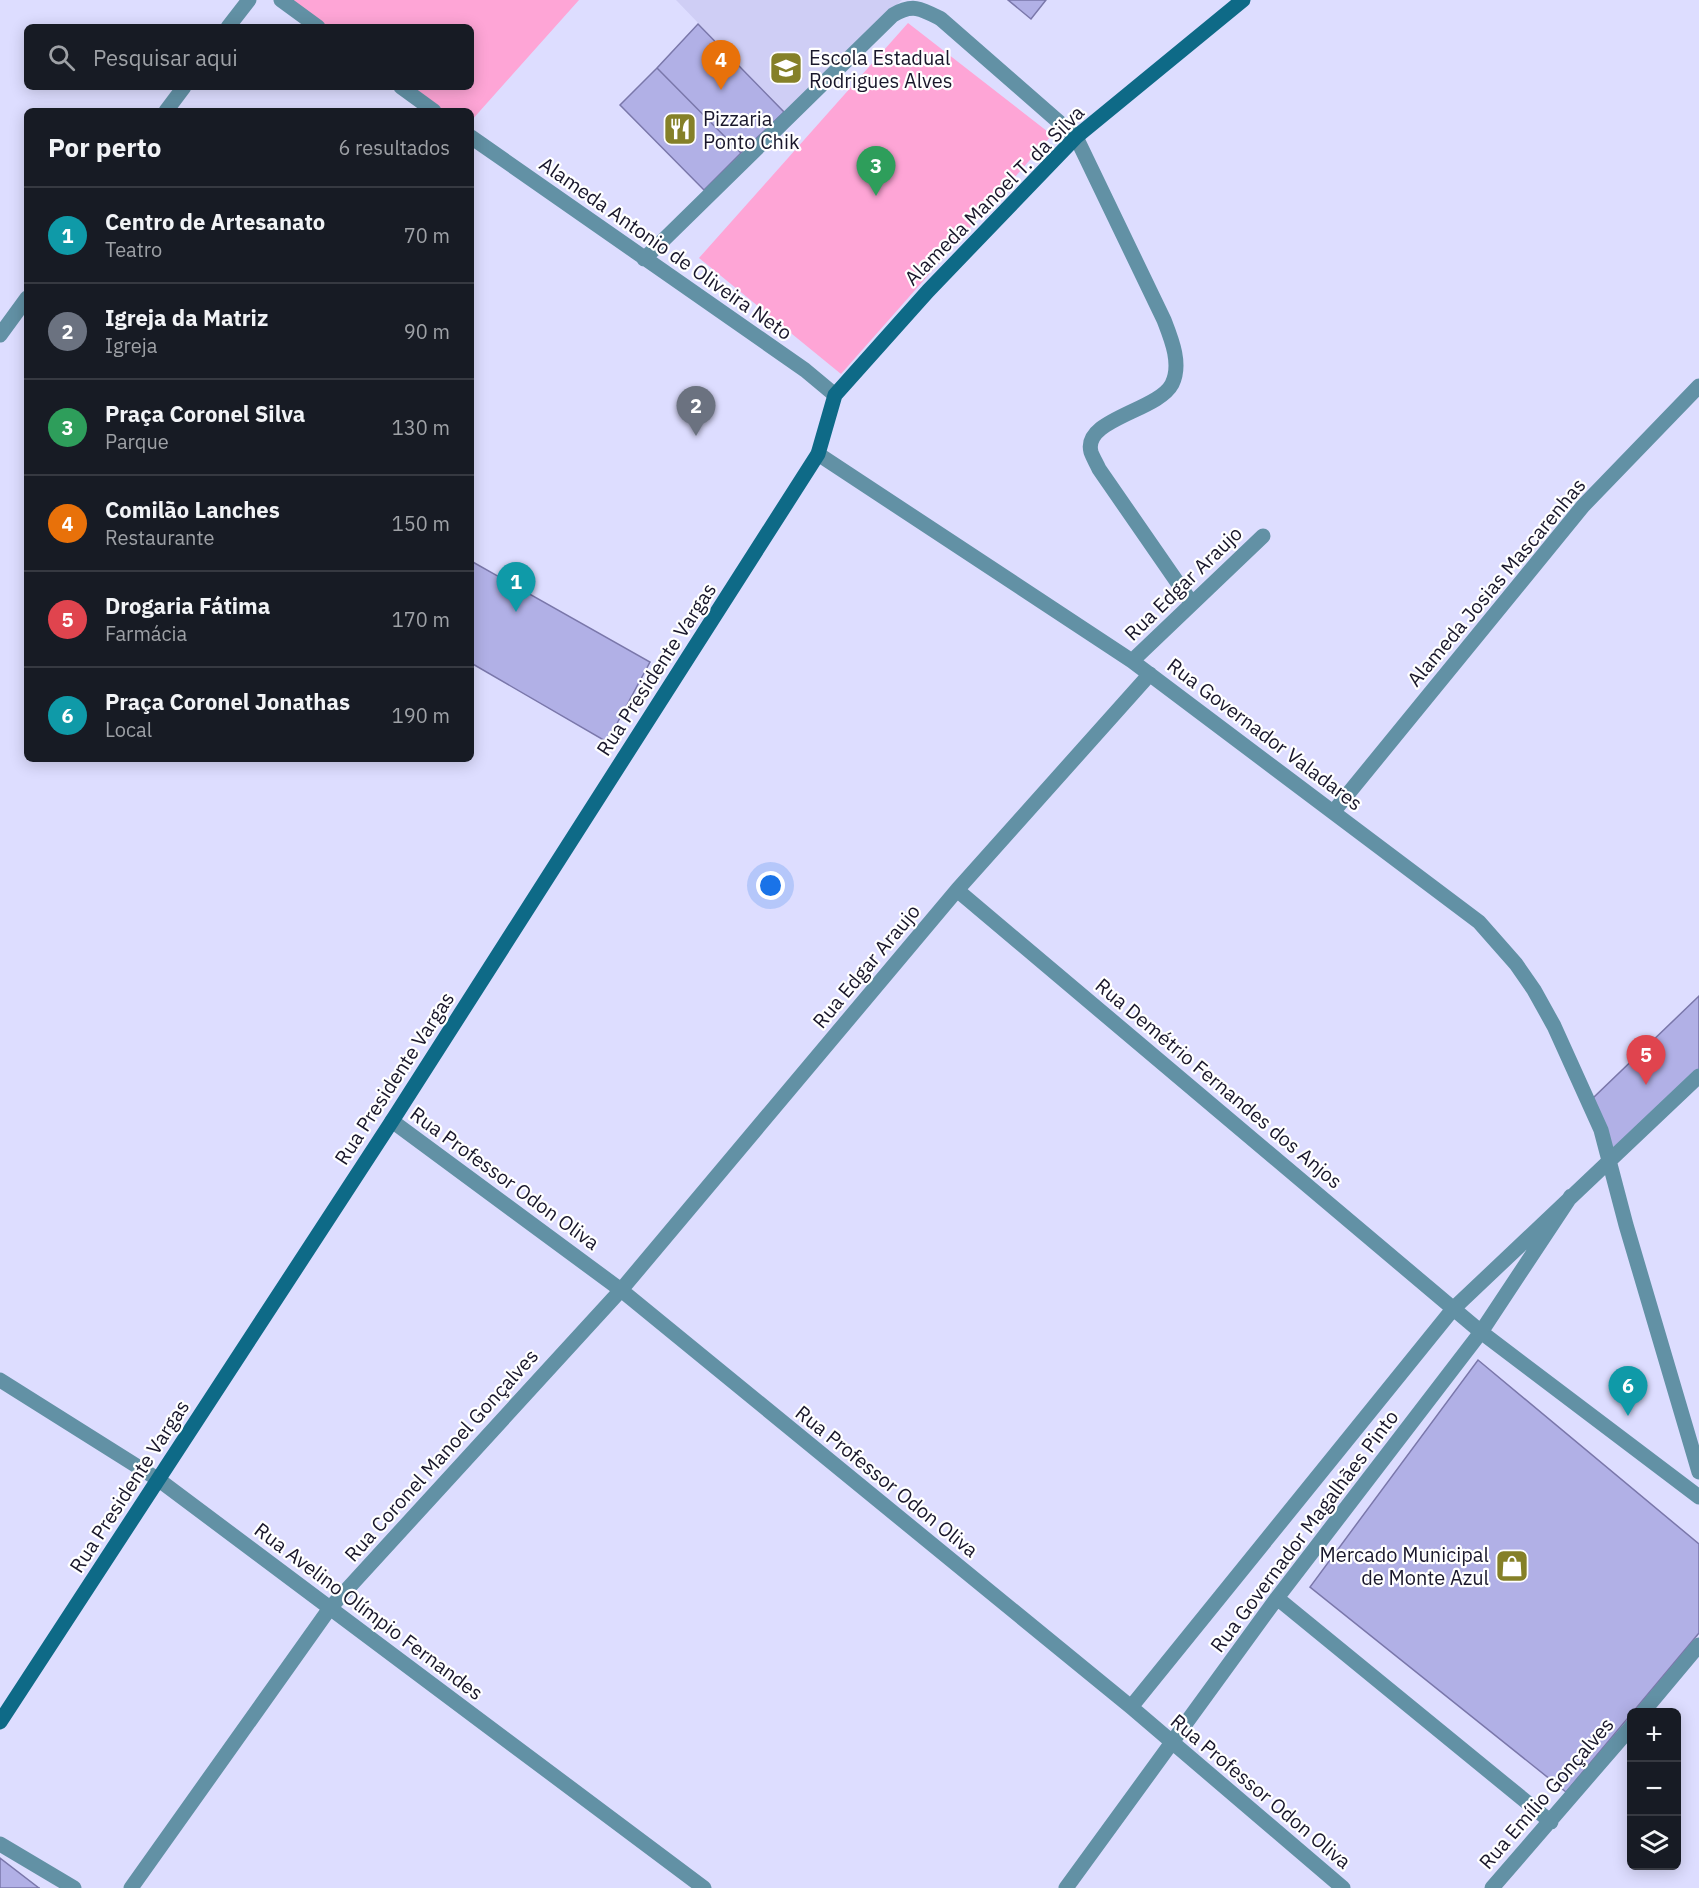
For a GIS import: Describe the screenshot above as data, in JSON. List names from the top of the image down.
{
  "streets": {
    "main road": ["Alameda Manoel T. da Silva", "Rua Presidente Vargas"],
    "street": [
      "Alameda Antonio de Oliveira Neto",
      "Alameda Josias Mascarenhas",
      "Rua Edgar Araujo",
      "Rua Governador Valadares",
      "Rua Demétrio Fernandes dos Anjos",
      "Rua Professor Odon Oliva",
      "Rua Coronel Manoel Gonçalves",
      "Rua Governador Magalhães Pinto",
      "Rua Avelino Olímpio Fernandes",
      "Rua Emílio Gonçalves"
    ]
  },
  "crossings": [
    ["Alameda Manoel T. da Silva", "Alameda Antonio de Oliveira Neto"],
    ["Alameda Manoel T. da Silva", "Rua Presidente Vargas"],
    ["Alameda Manoel T. da Silva", "Rua Governador Valadares"],
    ["Alameda Josias Mascarenhas", "Rua Governador Valadares"],
    ["Rua Edgar Araujo", "Rua Governador Valadares"],
    ["Rua Edgar Araujo", "Rua Demétrio Fernandes dos Anjos"],
    ["Rua Edgar Araujo", "Rua Professor Odon Oliva"],
    ["Rua Edgar Araujo", "Rua Coronel Manoel Gonçalves"],
    ["Rua Presidente Vargas", "Rua Governador Valadares"],
    ["Rua Presidente Vargas", "Rua Professor Odon Oliva"],
    ["Rua Presidente Vargas", "Rua Avelino Olímpio Fernandes"],
    ["Rua Governador Valadares", "Rua Governador Magalhães Pinto"],
    ["Rua Demétrio Fernandes dos Anjos", "Rua Governador Magalhães Pinto"],
    ["Rua Professor Odon Oliva", "Rua Coronel Manoel Gonçalves"],
    ["Rua Professor Odon Oliva", "Rua Governador Magalhães Pinto"],
    ["Rua Coronel Manoel Gonçalves", "Rua Avelino Olímpio Fernandes"]
  ],
  "places": {
    "school or university": ["Escola Estadual Rodrigues Alves"],
    "restaurant": ["Pizzaria Ponto Chik"],
    "shop": ["Mercado Municipal de Monte Azul"]
  },
  "page": {
    "search": "Pesquisar aqui",
    "pins": [
      "4",
      "3",
      "2",
      "1",
      "5",
      "6"
    ],
    "heading": ["Por perto", "6 resultados"],
    "list": [
      {
        "mark": "1",
        "name": "Centro de Artesanato",
        "note": "Teatro",
        "value": "70 m"
      },
      {
        "mark": "2",
        "name": "Igreja da Matriz",
        "note": "Igreja",
        "value": "90 m"
      },
      {
        "mark": "3",
        "name": "Praça Coronel Silva",
        "note": "Parque",
        "value": "130 m"
      },
      {
        "mark": "4",
        "name": "Comilão Lanches",
        "note": "Restaurante",
        "value": "150 m"
      },
      {
        "mark": "5",
        "name": "Drogaria Fátima",
        "note": "Farmácia",
        "value": "170 m"
      },
      {
        "mark": "6",
        "name": "Praça Coronel Jonathas",
        "note": "Local",
        "value": "190 m"
      }
    ],
    "map_buttons": ["+", "−"]
  }
}
